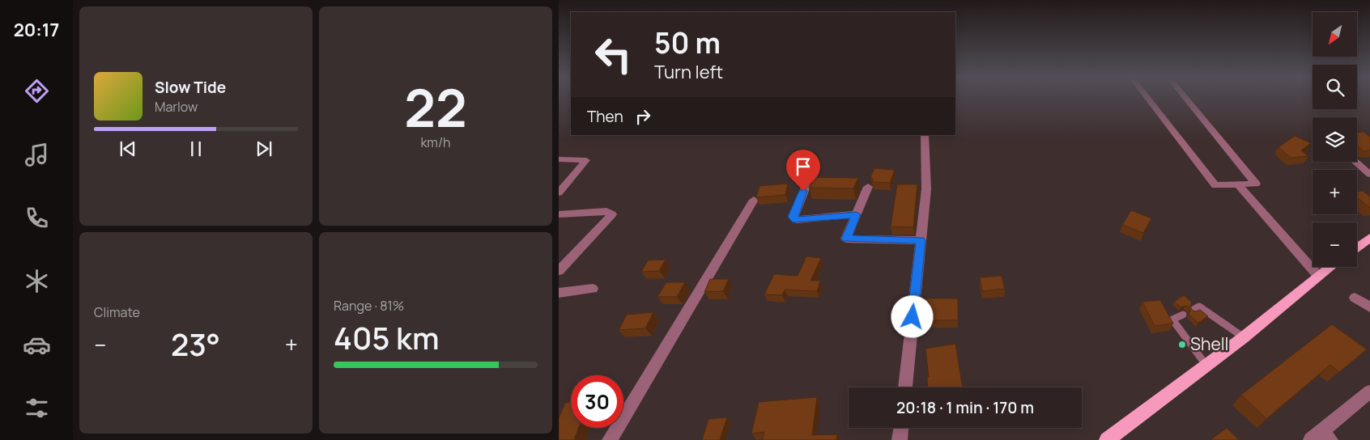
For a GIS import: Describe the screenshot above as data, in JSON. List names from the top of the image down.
{
  "places": ["Shell"],
  "north": "bottom left",
  "page": {
    "tabs": "20:17",
    "tile": [
      ["22", "km/h"],
      "Climate",
      ["Range · 81%", "405 km"]
    ],
    "map_buttons": ["+", "−"],
    "turn": ["50 m", "Turn left"],
    "song": ["Slow Tide", "Marlow"],
    "then": "Then",
    "heat": ["−", "23°", "+"],
    "limit": "30",
    "trip": "20:18 · 1 min · 170 m"
  }
}
